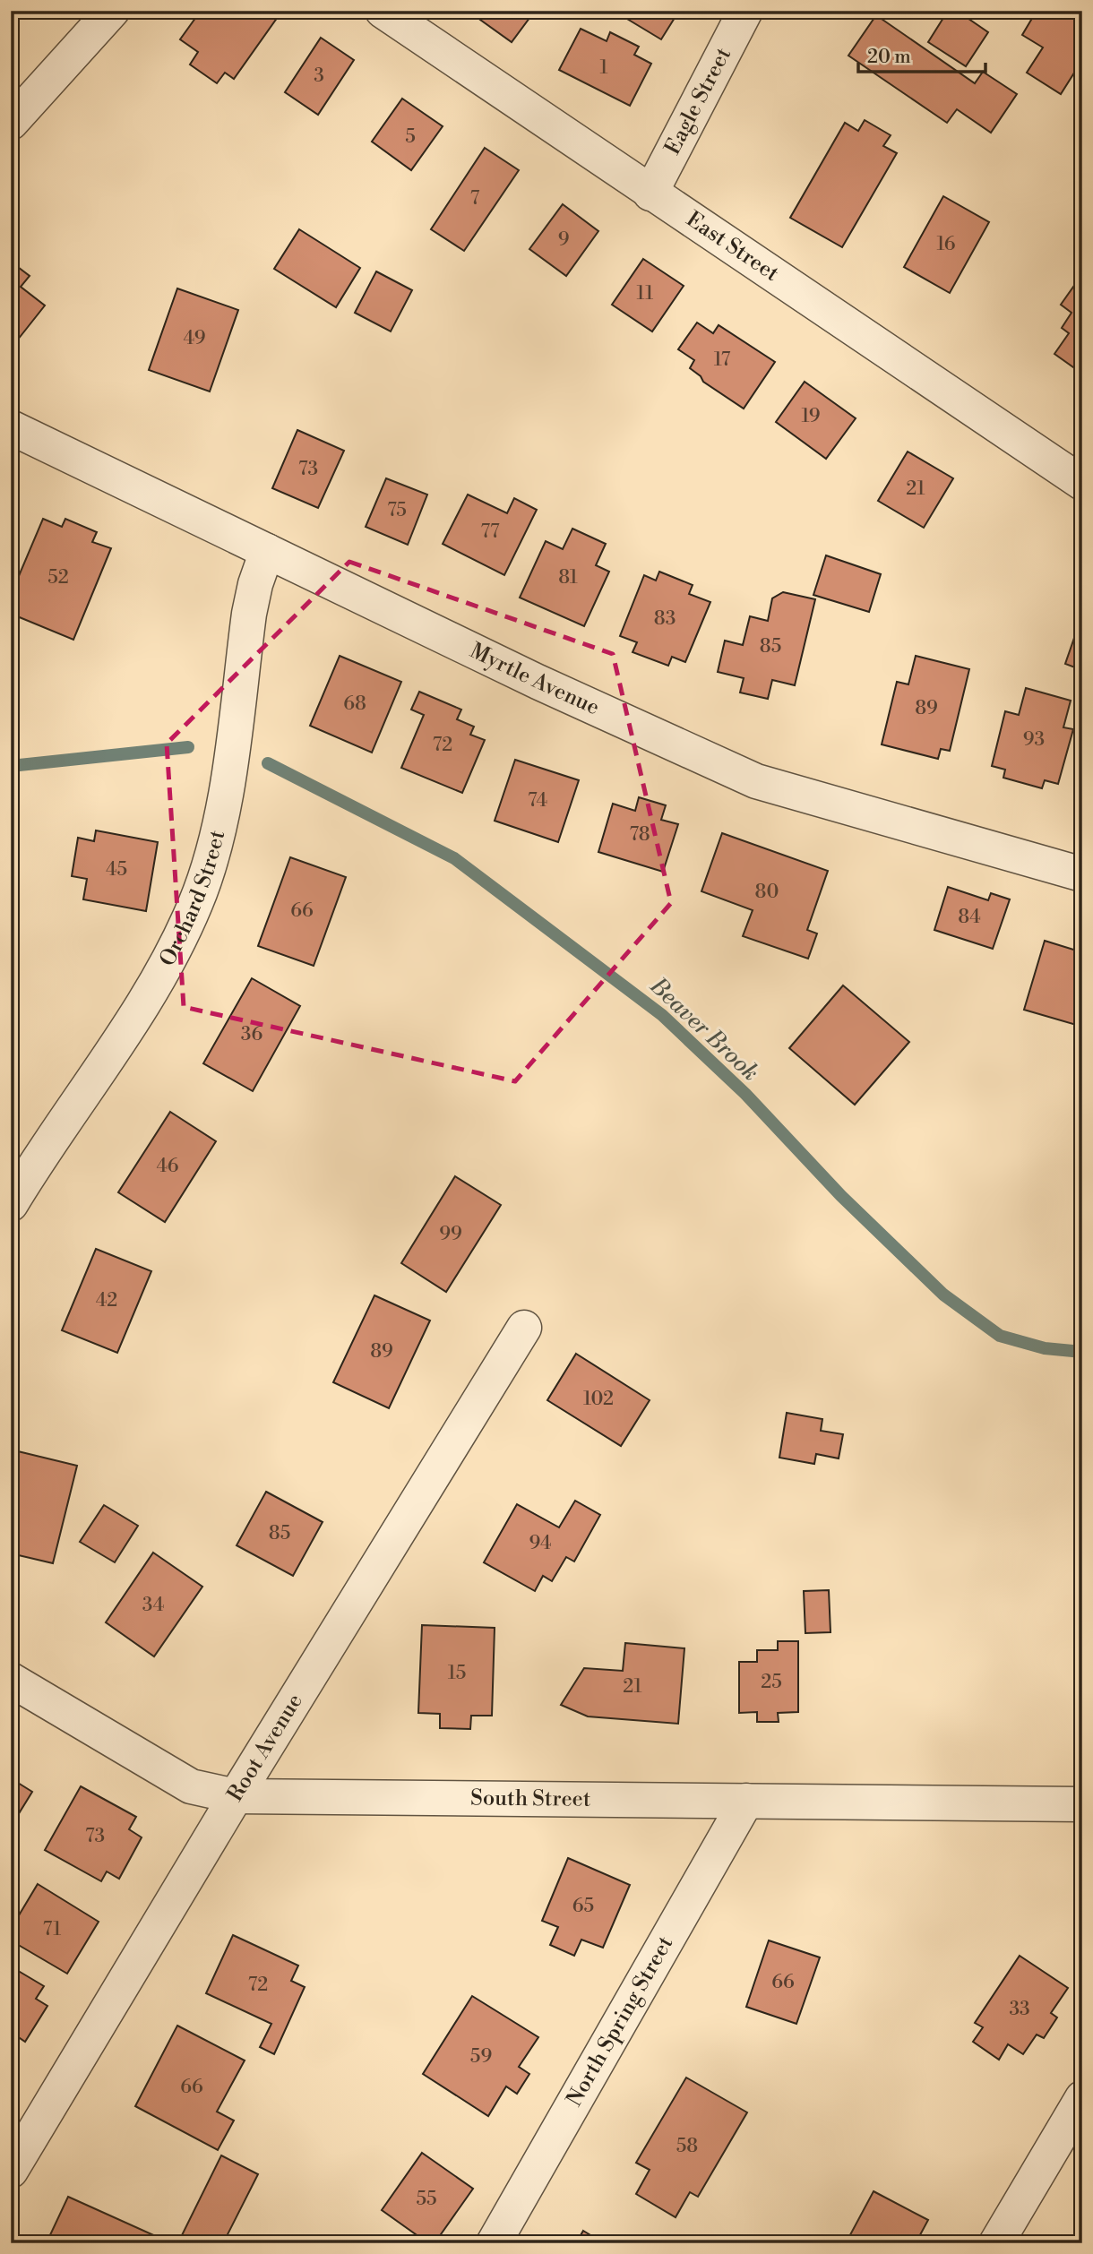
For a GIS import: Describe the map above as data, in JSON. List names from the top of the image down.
{
  "streets": {
    "street": [
      "Eagle Street",
      "East Street",
      "Myrtle Avenue",
      "Orchard Street",
      "Root Avenue",
      "South Street",
      "North Spring Street"
    ]
  },
  "crossings": [
    ["Eagle Street", "East Street"],
    ["Myrtle Avenue", "Orchard Street"],
    ["Root Avenue", "South Street"],
    ["South Street", "North Spring Street"]
  ],
  "water": ["Beaver Brook"],
  "house_numbers": [
    "1",
    "3",
    "5",
    "7",
    "9",
    "16",
    "11",
    "49",
    "17",
    "19",
    "73",
    "21",
    "75",
    "77",
    "52",
    "81",
    "83",
    "85",
    "68",
    "89",
    "93",
    "72",
    "74",
    "78",
    "45",
    "80",
    "66",
    "84",
    "36",
    "46",
    "99",
    "42",
    "89",
    "102",
    "85",
    "94",
    "34",
    "15",
    "25",
    "21",
    "73",
    "65",
    "71",
    "66",
    "72",
    "33",
    "59",
    "66",
    "58",
    "55"
  ],
  "scale_bar": "20 m"
}
